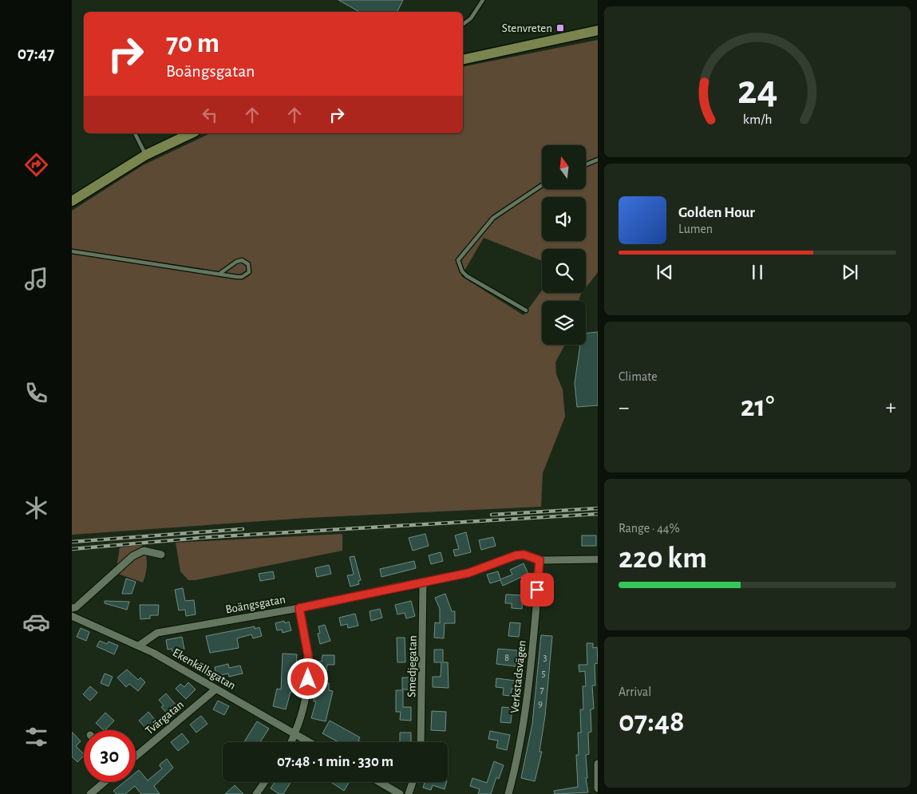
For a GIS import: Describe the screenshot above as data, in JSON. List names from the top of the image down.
{
  "streets": {
    "street": [
      "Boängsgatan",
      "Smedjegatan",
      "Ekenkällsgatan",
      "Verkstadsvägen",
      "Tvärgatan"
    ]
  },
  "crossings": [
    ["Boängsgatan", "Smedjegatan"],
    ["Boängsgatan", "Ekenkällsgatan"],
    ["Boängsgatan", "Verkstadsvägen"],
    ["Ekenkällsgatan", "Tvärgatan"]
  ],
  "places": {
    "transit": ["Stenvreten"]
  },
  "house_numbers": [
    "8",
    "3",
    "5",
    "7",
    "9"
  ],
  "north": "top",
  "page": {
    "tabs": "07:47",
    "turn": ["70 m", "Boängsgatan"],
    "song": ["Golden Hour", "Lumen"],
    "tile": [
      "Climate",
      ["Range · 44%", "220 km"],
      ["Arrival", "07:48"]
    ],
    "heat": ["−", "21°", "+"],
    "limit": "30",
    "trip": "07:48 · 1 min · 330 m",
    "gauge": ["24", "km/h"]
  }
}
